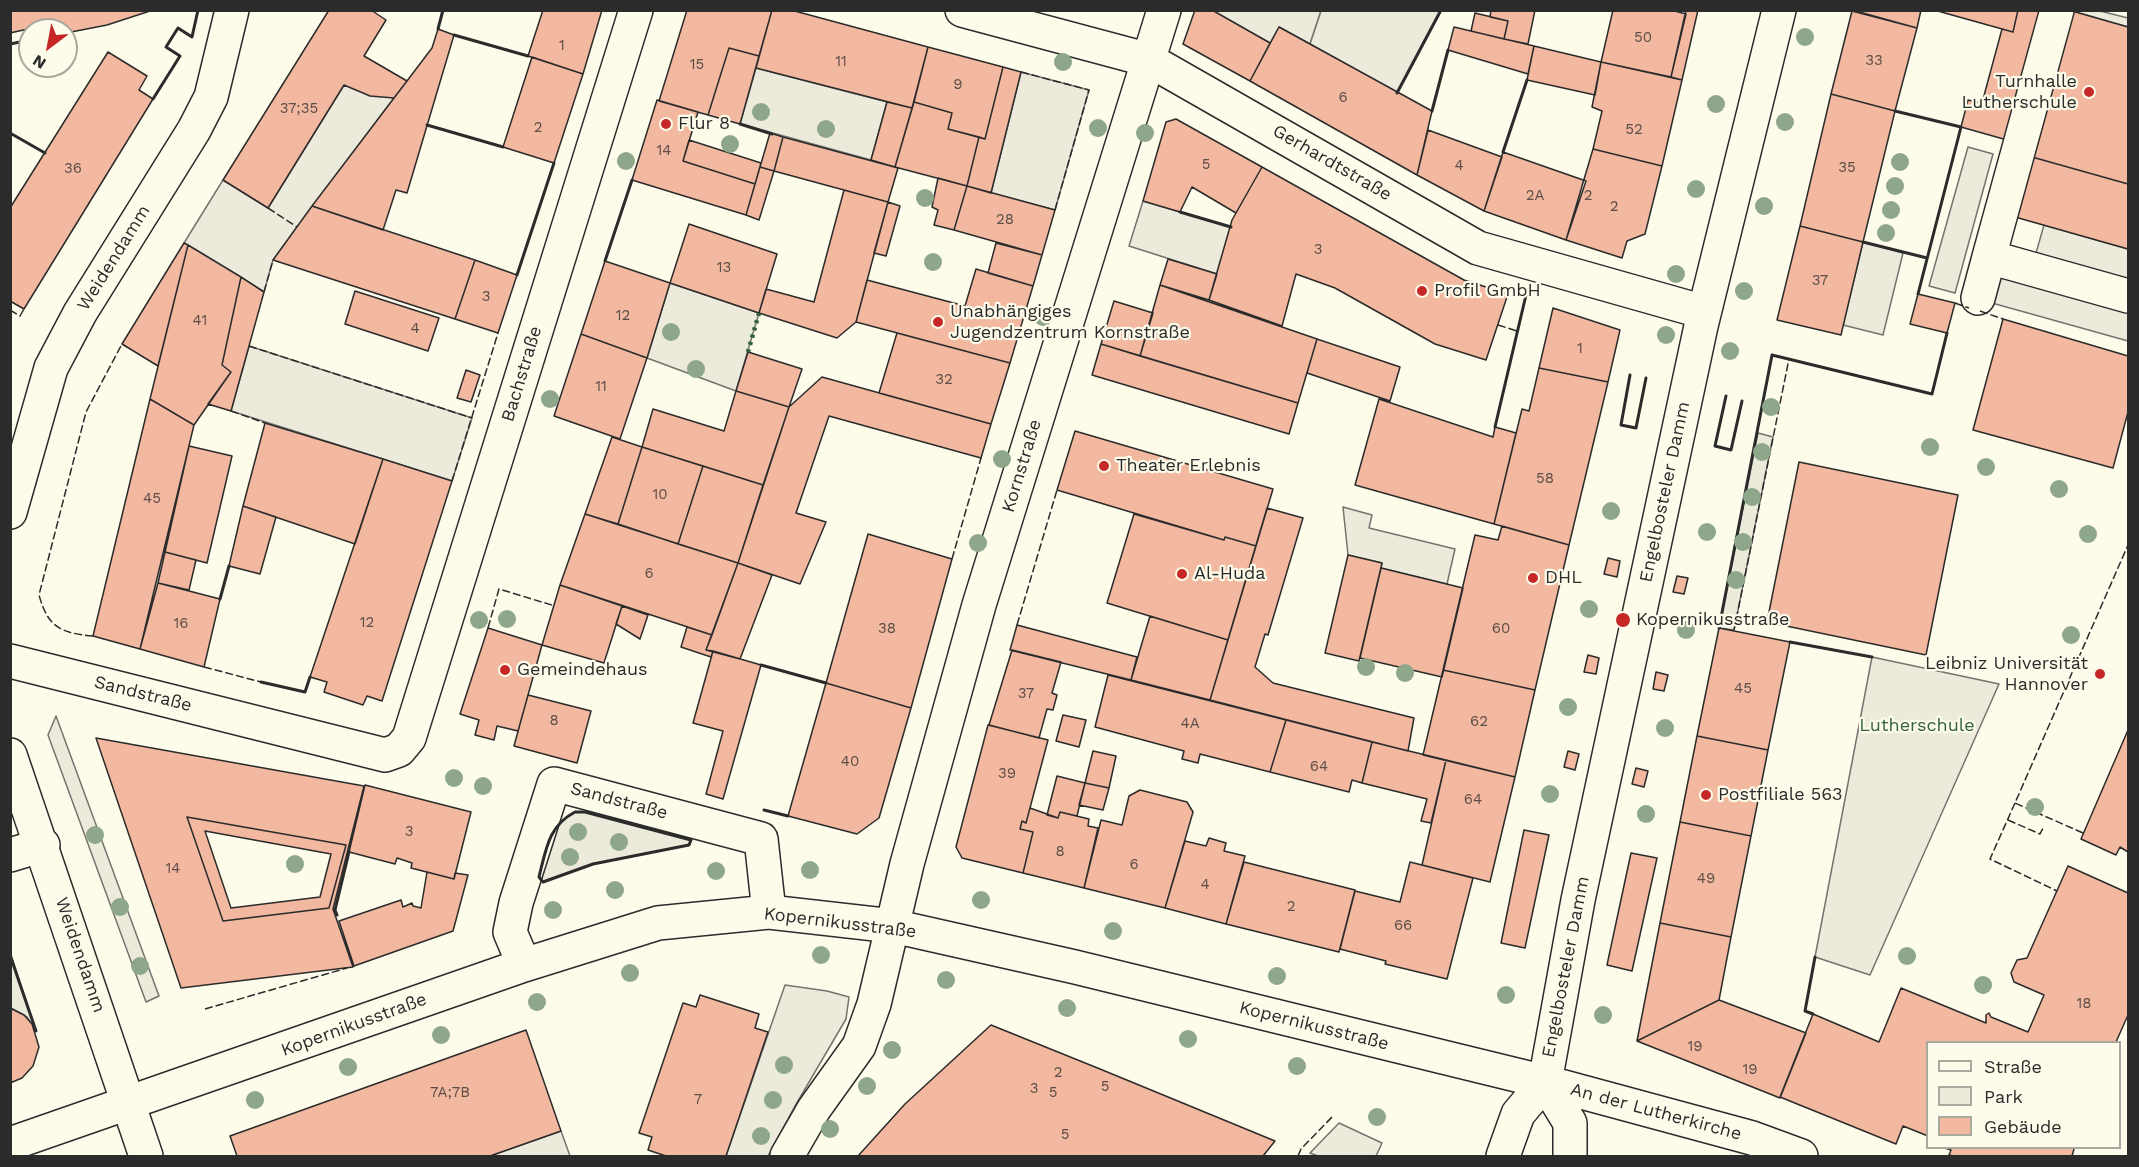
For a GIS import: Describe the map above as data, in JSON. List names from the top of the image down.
{
  "streets": {
    "street": [
      "Gerhardtstraße",
      "Weidendamm",
      "Bachstraße",
      "Kornstraße",
      "Engelbosteler Damm",
      "Sandstraße",
      "Kopernikusstraße",
      "An der Lutherkirche"
    ]
  },
  "crossings": [
    ["Gerhardtstraße", "Kornstraße"],
    ["Gerhardtstraße", "Engelbosteler Damm"],
    ["Weidendamm", "Kopernikusstraße"],
    ["Bachstraße", "Sandstraße"],
    ["Kornstraße", "Kopernikusstraße"],
    ["Engelbosteler Damm", "Kopernikusstraße"],
    ["Engelbosteler Damm", "An der Lutherkirche"],
    ["Sandstraße", "Kopernikusstraße"],
    ["Kopernikusstraße", "An der Lutherkirche"]
  ],
  "parks": ["Lutherschule"],
  "places": [
    "Turnhalle Lutherschule",
    "Flur 8",
    "Profil GmbH",
    "Unabhängiges Jugendzentrum Kornstraße",
    "Theater Erlebnis",
    "Al-Huda",
    "DHL",
    "Kopernikusstraße",
    "Gemeindehaus",
    "Leibniz Universität Hannover",
    "Postfiliale 563"
  ],
  "house_numbers": [
    "50",
    "1",
    "33",
    "11",
    "15",
    "9",
    "6",
    "37;35",
    "2",
    "52",
    "14",
    "5",
    "4",
    "35",
    "36",
    "2A",
    "2",
    "2",
    "28",
    "3",
    "13",
    "37",
    "3",
    "12",
    "41",
    "4",
    "1",
    "32",
    "11",
    "58",
    "10",
    "45",
    "6",
    "12",
    "16",
    "38",
    "60",
    "45",
    "37",
    "8",
    "62",
    "4A",
    "40",
    "64",
    "39",
    "64",
    "3",
    "8",
    "6",
    "14",
    "49",
    "4",
    "2",
    "66",
    "18",
    "19",
    "19",
    "2",
    "5",
    "3",
    "7A;7B",
    "5",
    "7",
    "5"
  ],
  "legend": ["Straße", "Park", "Gebäude"],
  "north": "bottom left"
}
